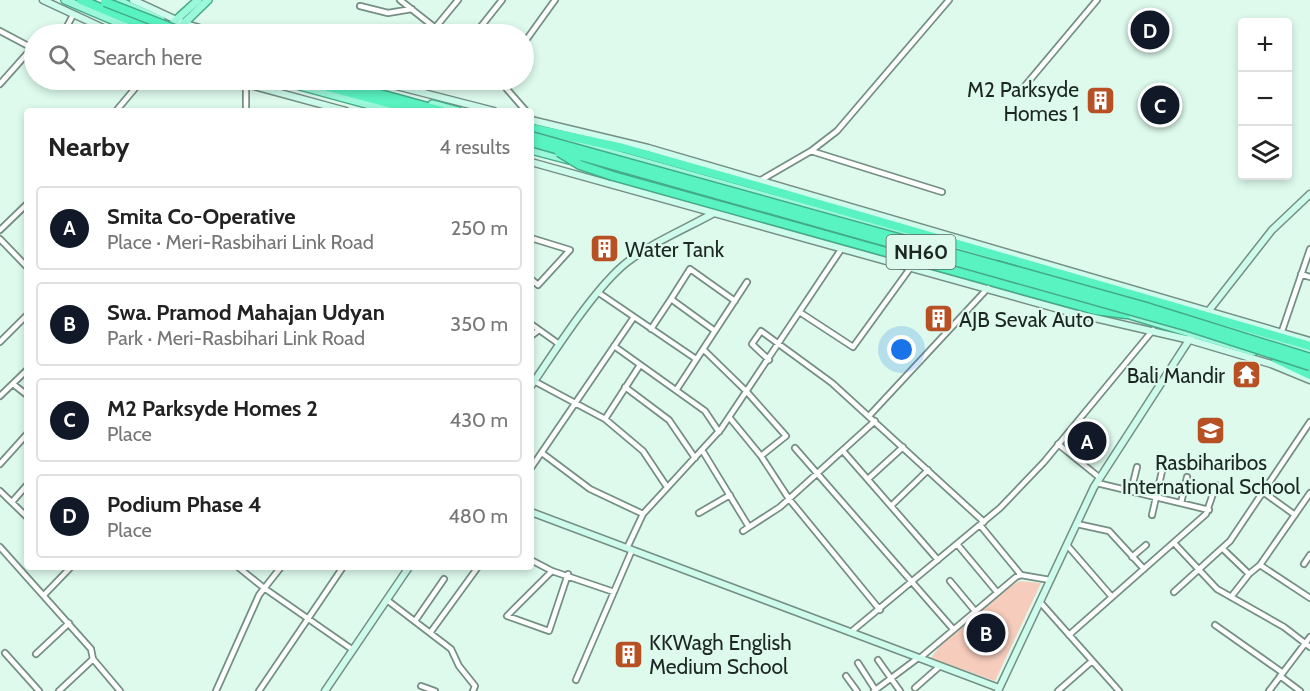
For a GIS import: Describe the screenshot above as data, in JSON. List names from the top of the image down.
{
  "streets": {
    "highway": ["NH60"]
  },
  "places": {
    "building": [
      "M2 Parksyde Homes 1",
      "Water Tank",
      "AJB Sevak Auto",
      "KKWagh English Medium School"
    ],
    "temple": ["Bali Mandir"],
    "school or university": ["Rasbiharibos International School"]
  },
  "page": {
    "pins": [
      "D",
      "C",
      "A",
      "B"
    ],
    "map_buttons": ["+", "−"],
    "search": "Search here",
    "heading": ["Nearby", "4 results"],
    "list": [
      {
        "mark": "A",
        "name": "Smita Co-Operative",
        "note": "Place · Meri-Rasbihari Link Road",
        "value": "250 m"
      },
      {
        "mark": "B",
        "name": "Swa. Pramod Mahajan Udyan",
        "note": "Park · Meri-Rasbihari Link Road",
        "value": "350 m"
      },
      {
        "mark": "C",
        "name": "M2 Parksyde Homes 2",
        "note": "Place",
        "value": "430 m"
      },
      {
        "mark": "D",
        "name": "Podium Phase 4",
        "note": "Place",
        "value": "480 m"
      }
    ]
  }
}
